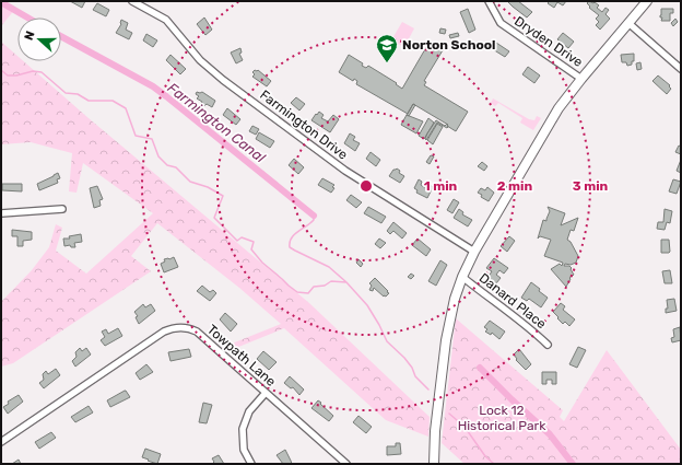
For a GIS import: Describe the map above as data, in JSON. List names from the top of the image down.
{
  "streets": {
    "street": [
      "Dryden Drive",
      "Farmington Drive",
      "Danard Place",
      "Towpath Lane"
    ]
  },
  "water": ["Farmington Canal"],
  "parks": ["Lock 12 Historical Park"],
  "places": {
    "school or university": ["Norton School"]
  },
  "north": "left",
  "rings": ["1 min", "2 min", "3 min"]
}
